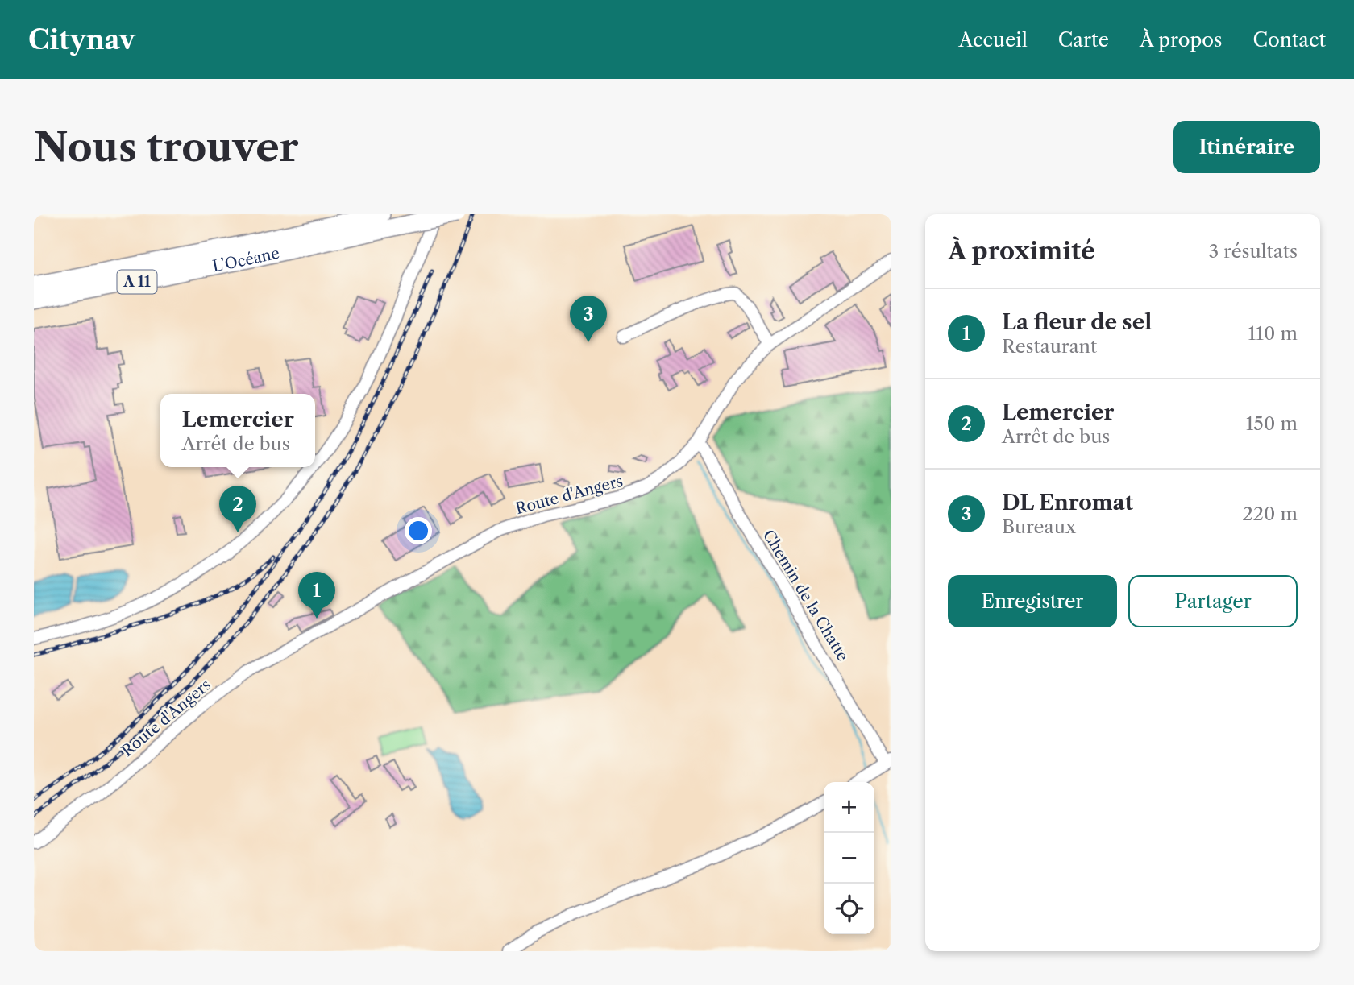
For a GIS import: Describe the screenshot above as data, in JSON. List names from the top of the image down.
{
  "streets": {
    "highway": ["L’Océane", "A 11"],
    "street": ["Route d'Angers", "Chemin de la Chatte"]
  },
  "crossings": [
    ["Route d'Angers", "Chemin de la Chatte"]
  ],
  "page": {
    "header": "Citynav",
    "nav": [
      "Accueil",
      "Carte",
      "À propos",
      "Contact"
    ],
    "buttons": [
      "Itinéraire",
      ["Enregistrer", "Partager"]
    ],
    "title": "Nous trouver",
    "heading": ["À proximité", "3 résultats"],
    "list": [
      {
        "mark": "1",
        "name": "La fleur de sel",
        "note": "Restaurant",
        "value": "110 m"
      },
      {
        "mark": "2",
        "name": "Lemercier",
        "note": "Arrêt de bus",
        "value": "150 m"
      },
      {
        "mark": "3",
        "name": "DL Enromat",
        "note": "Bureaux",
        "value": "220 m"
      }
    ],
    "pins": ["3", "2", "1"],
    "popup": ["Lemercier", "Arrêt de bus"],
    "map_buttons": ["+", "−"]
  }
}
